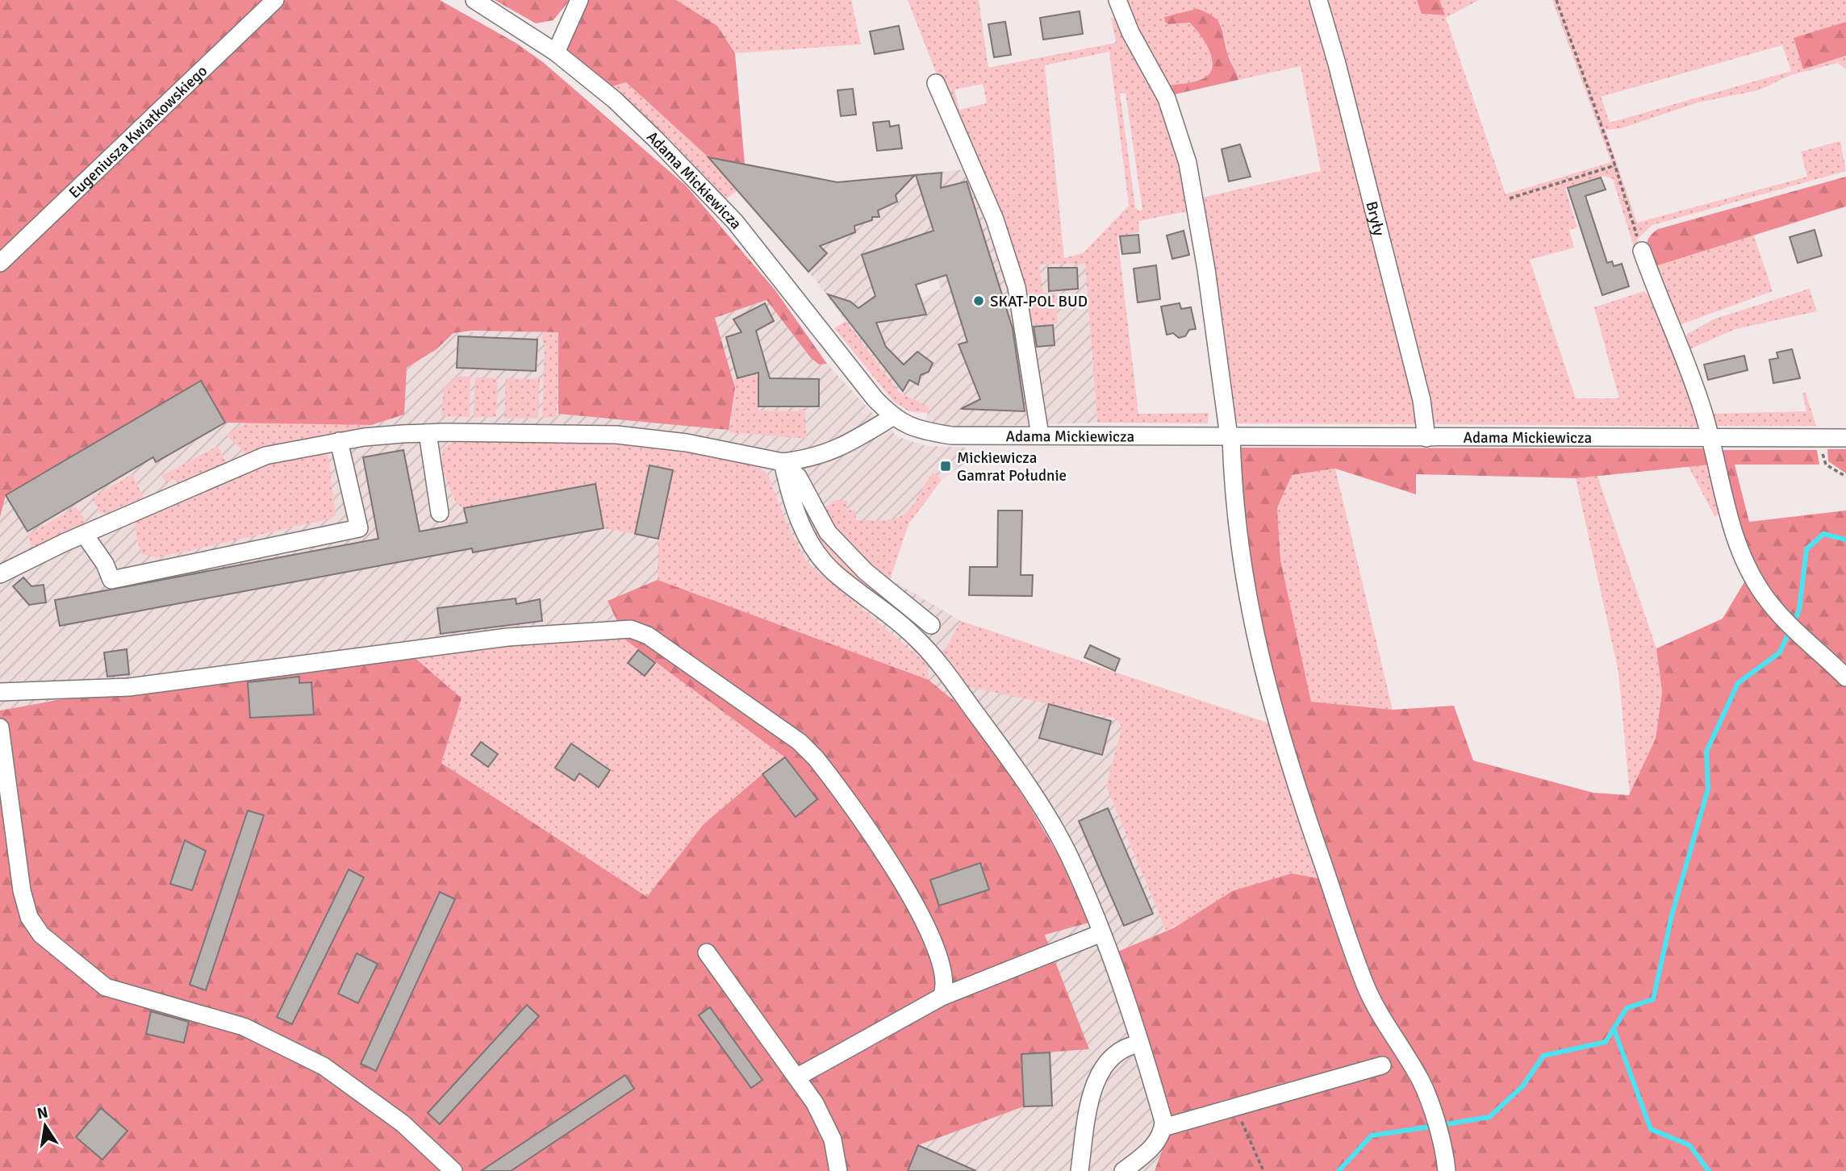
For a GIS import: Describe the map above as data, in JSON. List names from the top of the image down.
{
  "streets": {
    "street": ["Eugeniusza Kwiatkowskiego", "Adama Mickiewicza", "Bryły"]
  },
  "crossings": [
    ["Adama Mickiewicza", "Bryły"]
  ],
  "places": {
    "other": ["SKAT-POL BUD"],
    "transit": ["Mickiewicza Gamrat Południe"]
  },
  "north": "top"
}
